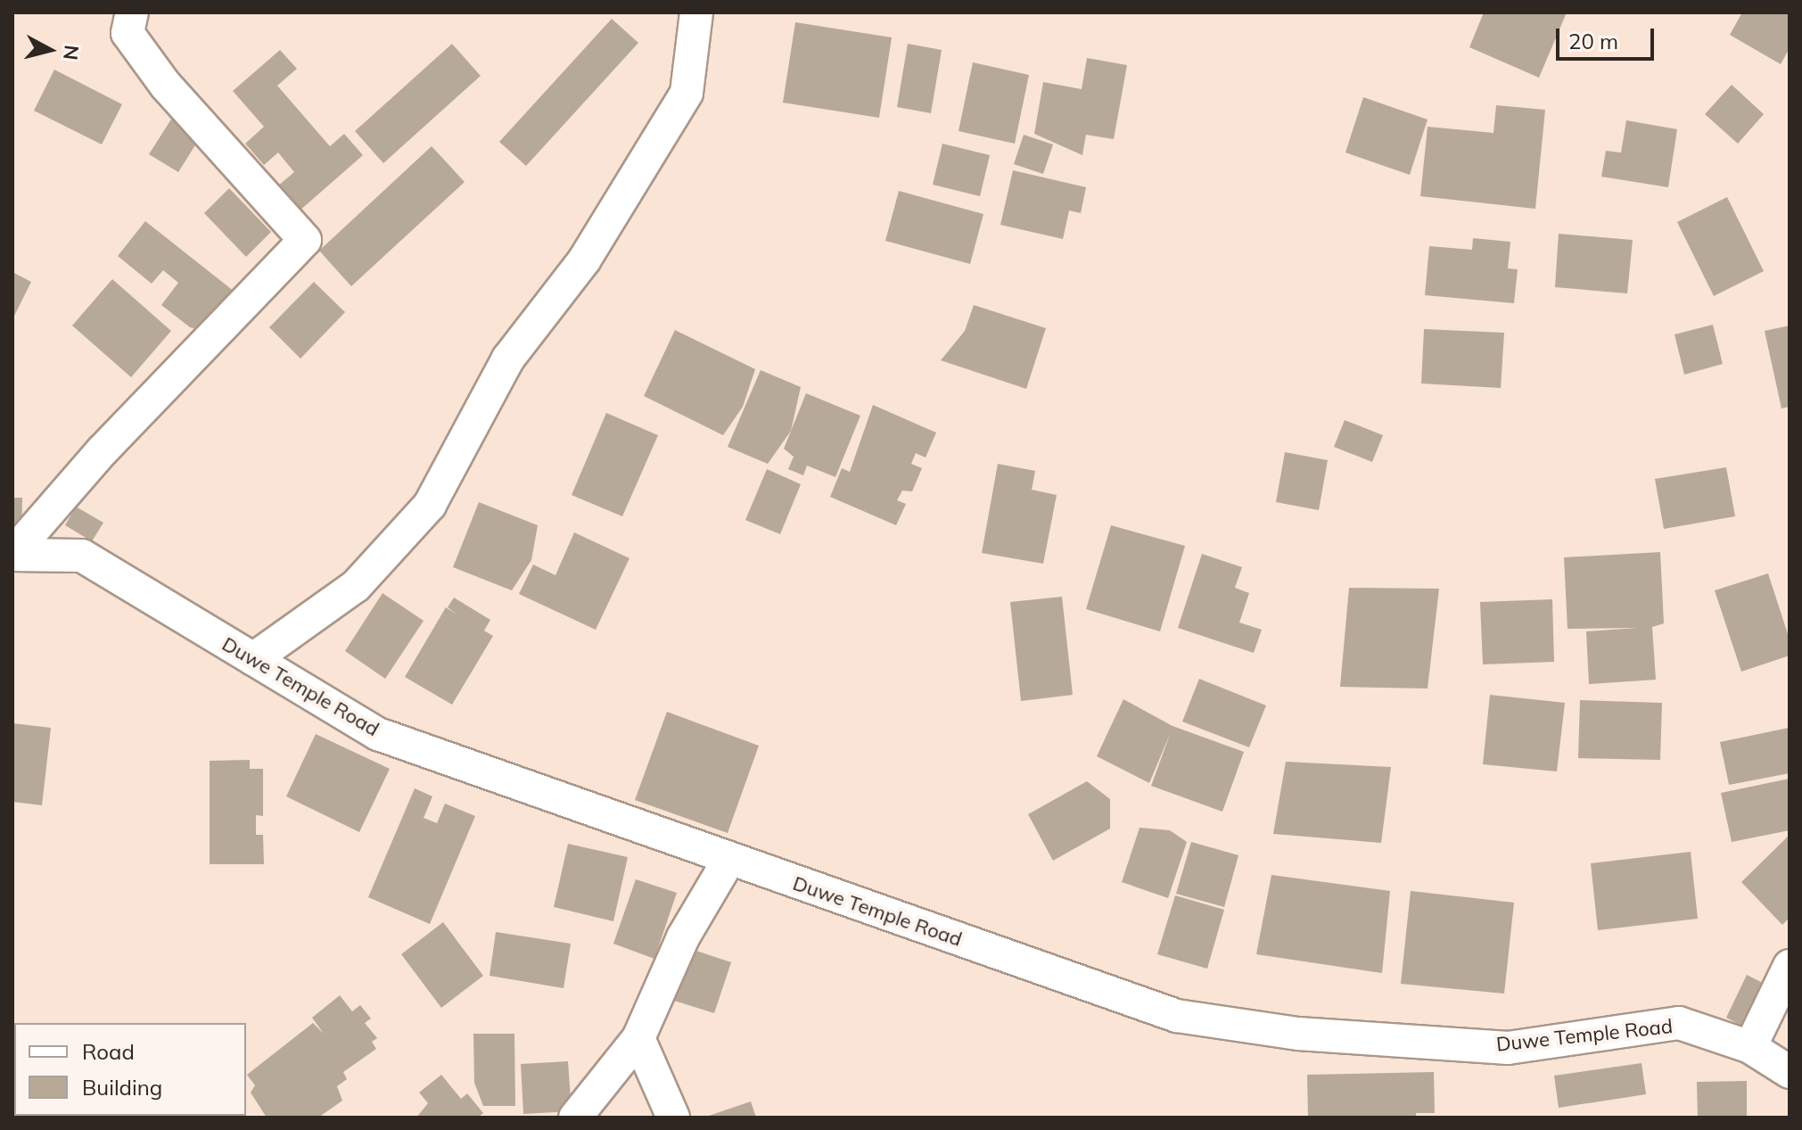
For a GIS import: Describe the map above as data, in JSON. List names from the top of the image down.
{
  "streets": {
    "street": ["Duwe Temple Road"]
  },
  "legend": ["Road", "Building"],
  "scale_bar": "20 m",
  "north": "right"
}
